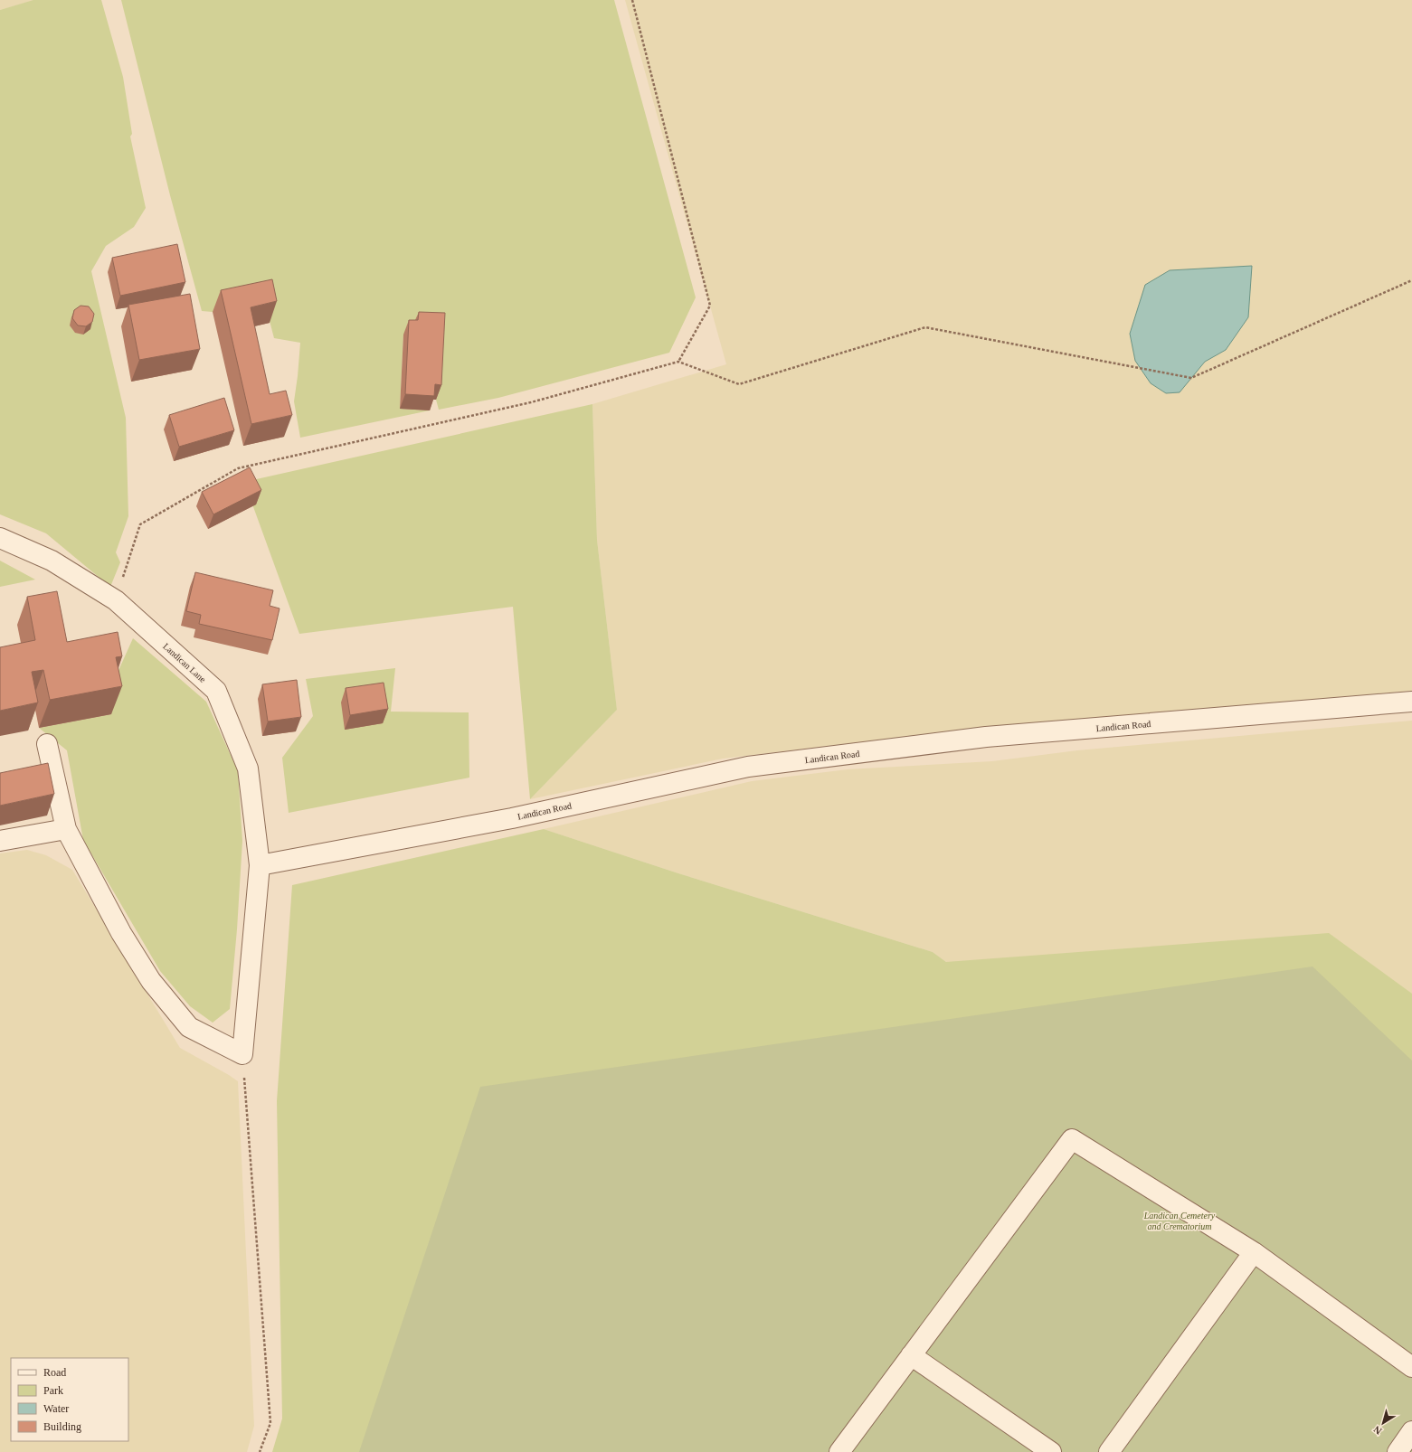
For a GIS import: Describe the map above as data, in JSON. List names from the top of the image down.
{
  "streets": {
    "street": ["Landican Lane", "Landican Road"]
  },
  "crossings": [
    ["Landican Lane", "Landican Road"]
  ],
  "parks": ["Landican Cemetery and Crematorium"],
  "legend": [
    "Road",
    "Park",
    "Water",
    "Building"
  ],
  "north": "bottom left"
}
